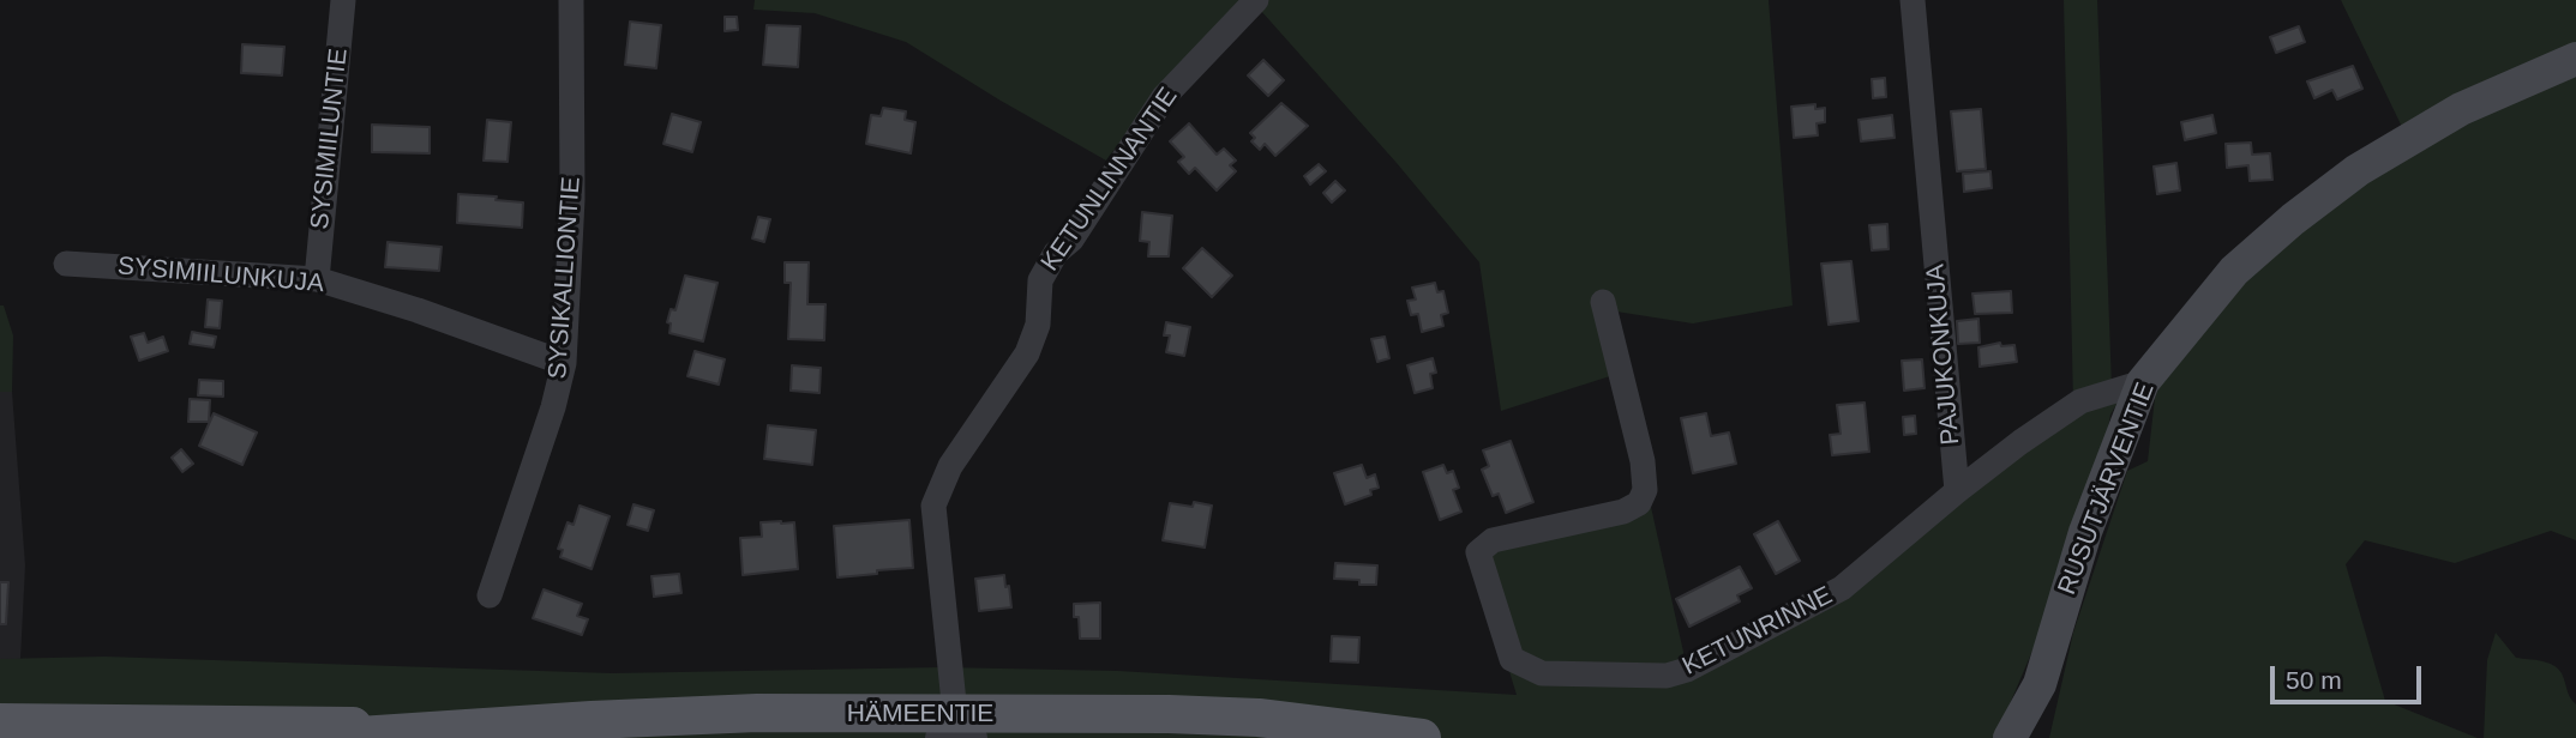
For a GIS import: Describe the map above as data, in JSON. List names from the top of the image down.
{
  "streets": {
    "main road": ["RUSUTJÄRVENTIE", "HÄMEENTIE"],
    "street": [
      "SYSIMIILUNTIE",
      "KETUNLINNANTIE",
      "SYSIMIILUNKUJA",
      "SYSIKALLIONTIE",
      "PAJUKONKUJA",
      "KETUNRINNE"
    ]
  },
  "crossings": [
    ["SYSIMIILUNTIE", "SYSIMIILUNKUJA"],
    ["KETUNLINNANTIE", "HÄMEENTIE"],
    ["SYSIMIILUNKUJA", "SYSIKALLIONTIE"],
    ["PAJUKONKUJA", "RUSUTJÄRVENTIE"],
    ["PAJUKONKUJA", "KETUNRINNE"]
  ],
  "scale_bar": "50 m"
}
